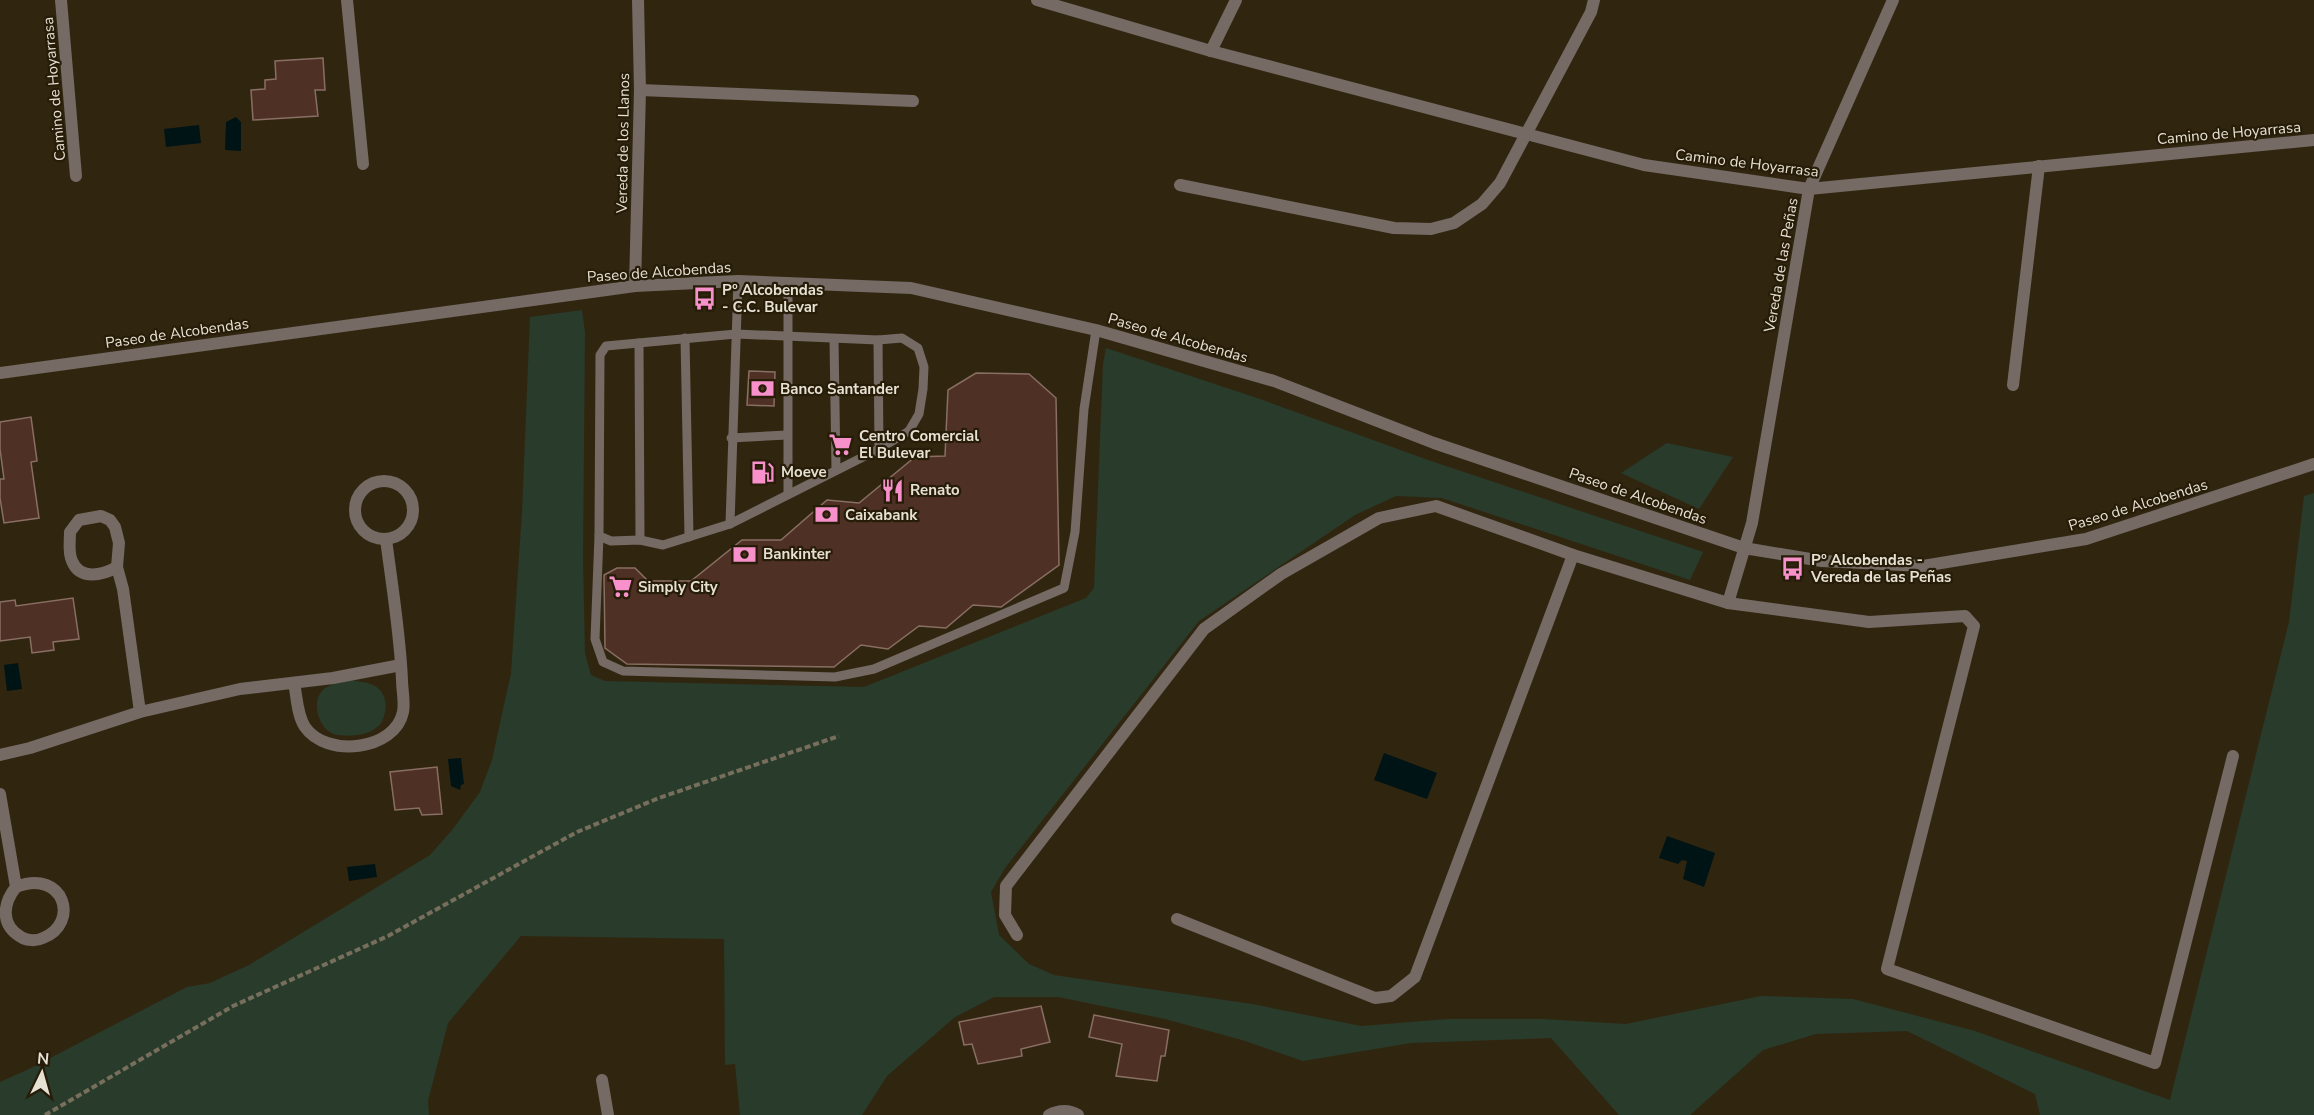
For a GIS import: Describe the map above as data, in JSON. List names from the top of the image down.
{
  "streets": {
    "street": [
      "Camino de Hoyarrasa",
      "Vereda de los Llanos",
      "Vereda de las Peñas",
      "Paseo de Alcobendas"
    ]
  },
  "crossings": [
    ["Camino de Hoyarrasa", "Vereda de las Peñas"],
    ["Vereda de los Llanos", "Paseo de Alcobendas"],
    ["Vereda de las Peñas", "Paseo de Alcobendas"]
  ],
  "places": {
    "bus stop": ["Pº Alcobendas - C.C. Bulevar", "Pº Alcobendas - Vereda de las Peñas"],
    "bank": ["Banco Santander", "Caixabank", "Bankinter"],
    "supermarket": ["Centro Comercial El Bulevar", "Simply City"],
    "fuel station": ["Moeve"],
    "restaurant": ["Renato"]
  },
  "north": "top"
}
